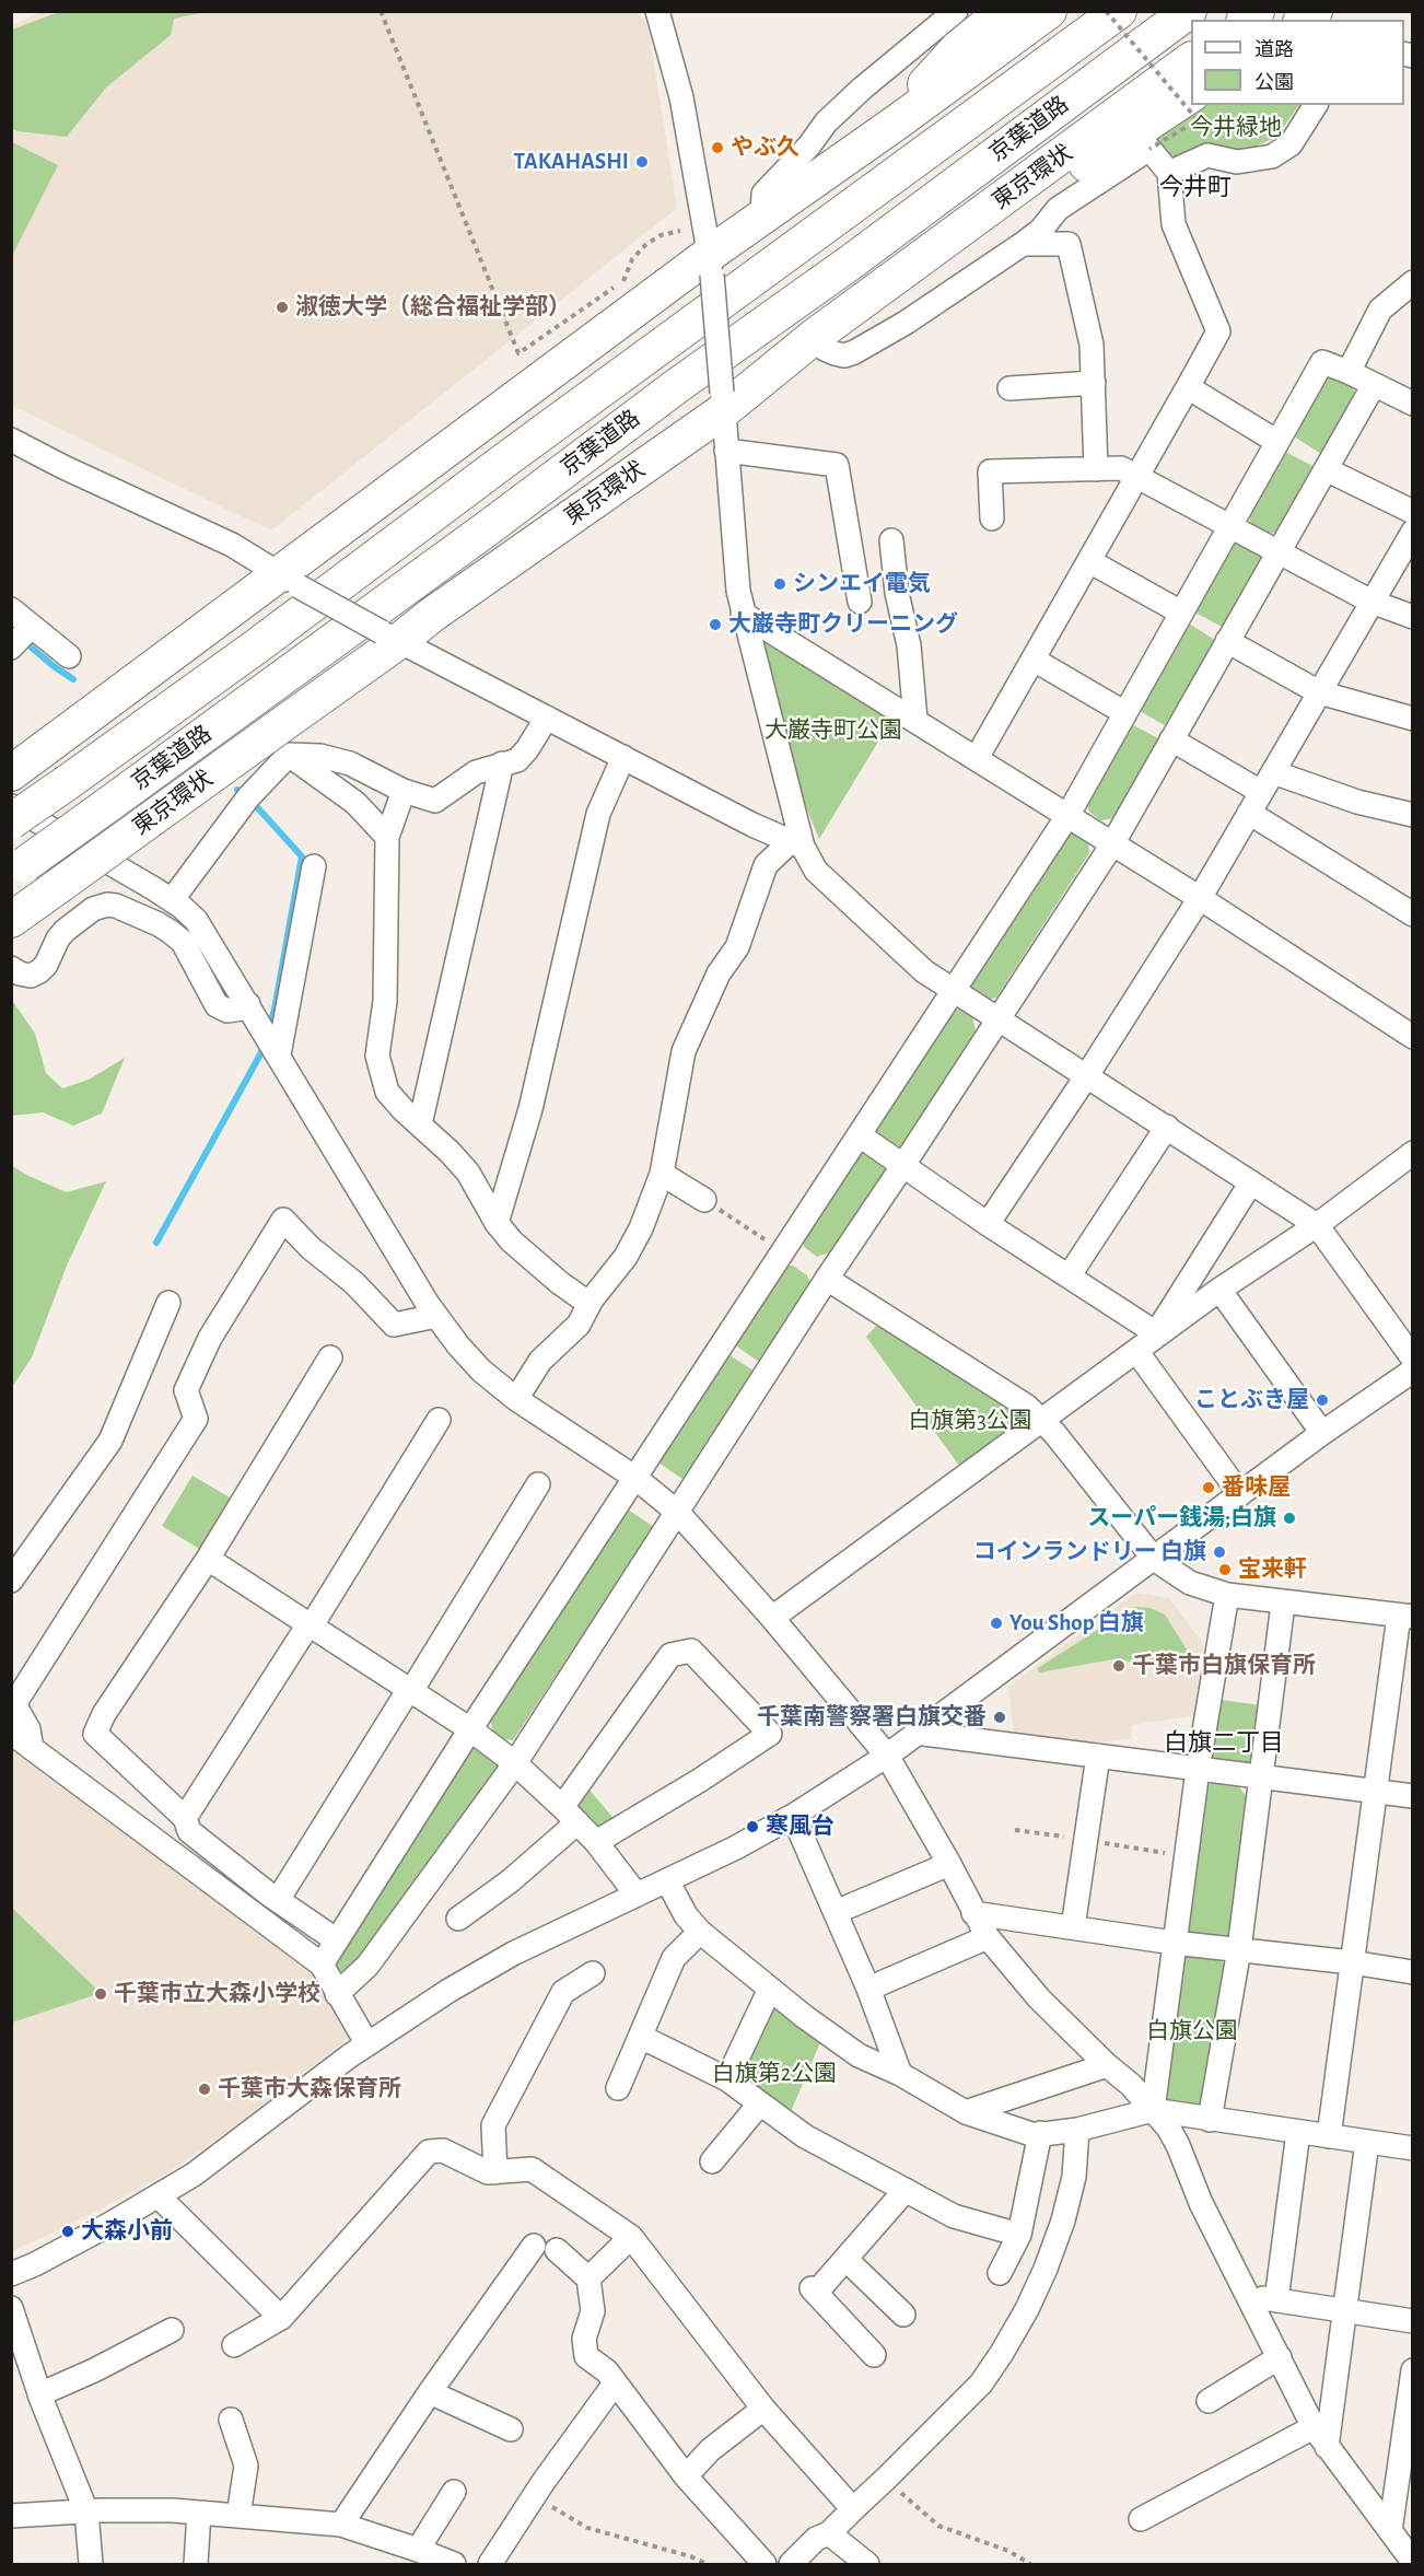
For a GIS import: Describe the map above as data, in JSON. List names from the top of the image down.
{
  "streets": {
    "highway": ["京葉道路", "東京環状"]
  },
  "districts": ["今井町", "白旗二丁目"],
  "parks": [
    "今井緑地",
    "大巌寺町公園",
    "白旗第3公園",
    "白旗公園",
    "白旗第2公園"
  ],
  "places": [
    "やぶ久",
    "TAKAHASHI",
    "淑徳大学（総合福祉学部）",
    "シンエイ電気",
    "大巌寺町クリーニング",
    "ことぶき屋",
    "番味屋",
    "スーパー銭湯;白旗",
    "コインランドリー 白旗",
    "宝来軒",
    "You Shop 白旗",
    "千葉市白旗保育所",
    "千葉南警察署白旗交番",
    "寒風台",
    "千葉市立大森小学校",
    "千葉市大森保育所",
    "大森小前"
  ],
  "legend": ["道路", "公園"]
}
